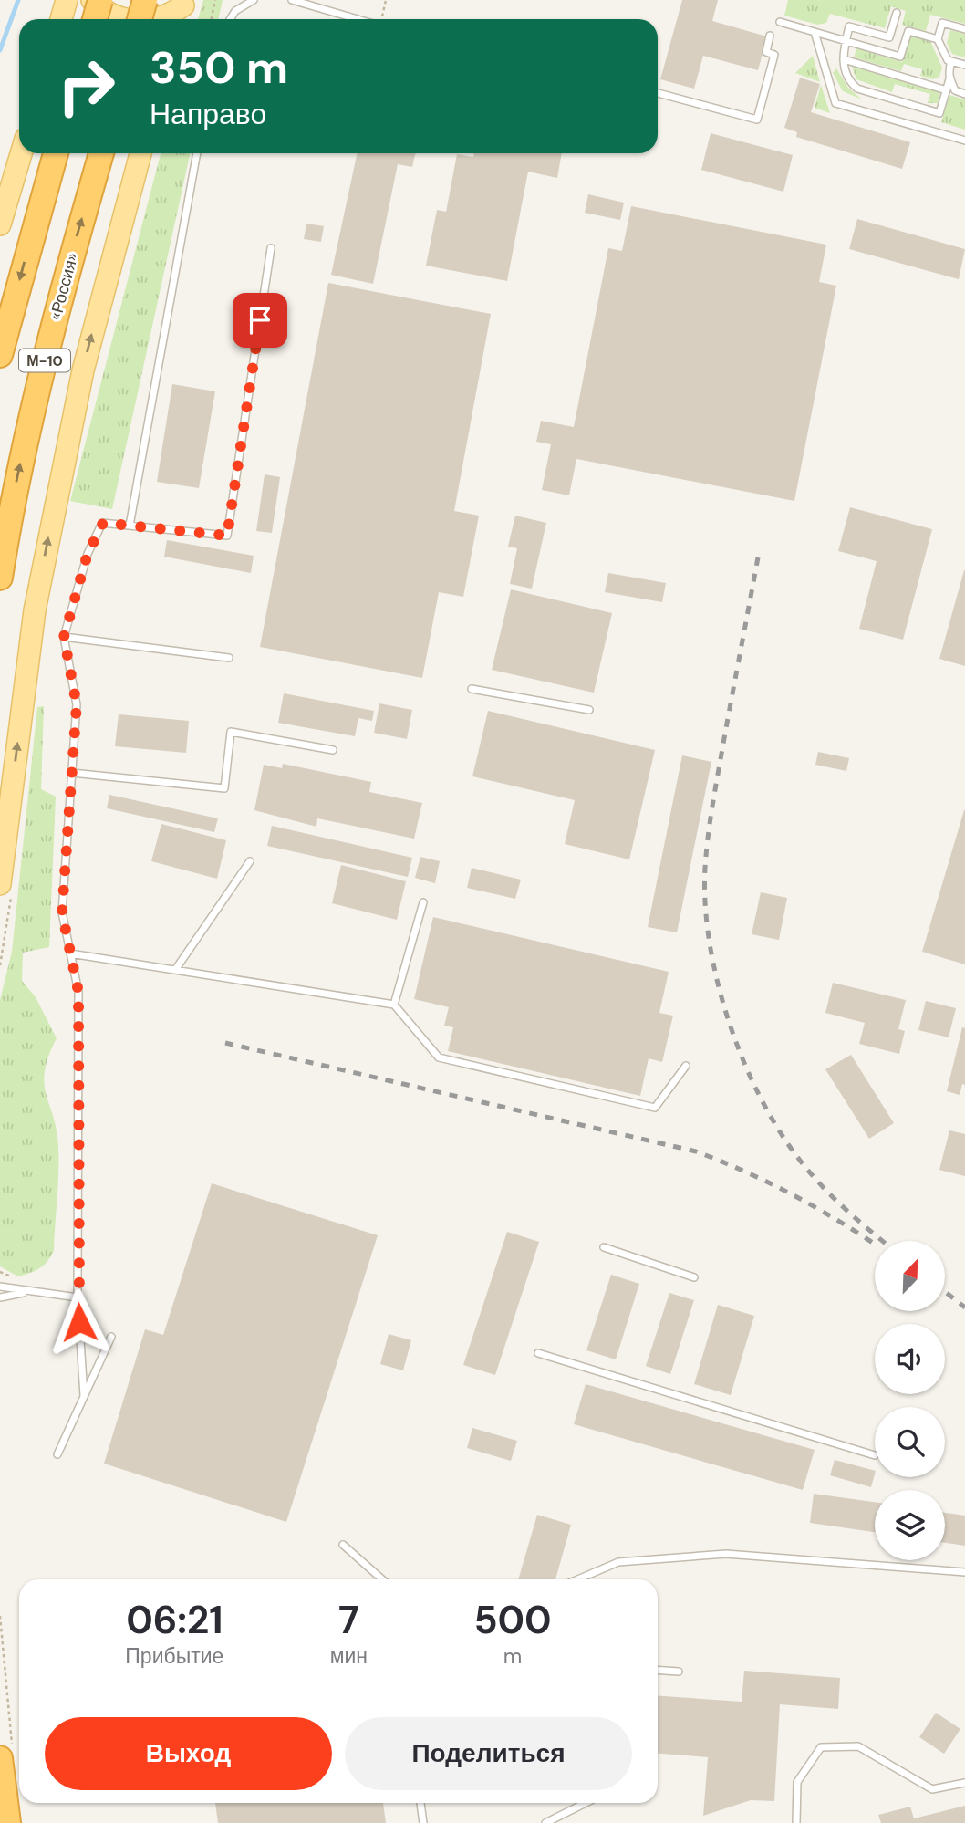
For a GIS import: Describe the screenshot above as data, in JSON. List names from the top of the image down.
{
  "streets": {
    "highway": ["«Россия»", "М-10"]
  },
  "north": "top right",
  "page": {
    "turn": ["350 m", "Направо"],
    "eta": [
      "06:21",
      "Прибытие",
      "7",
      "мин",
      "500",
      "m"
    ],
    "buttons": ["Выход", "Поделиться"]
  }
}
